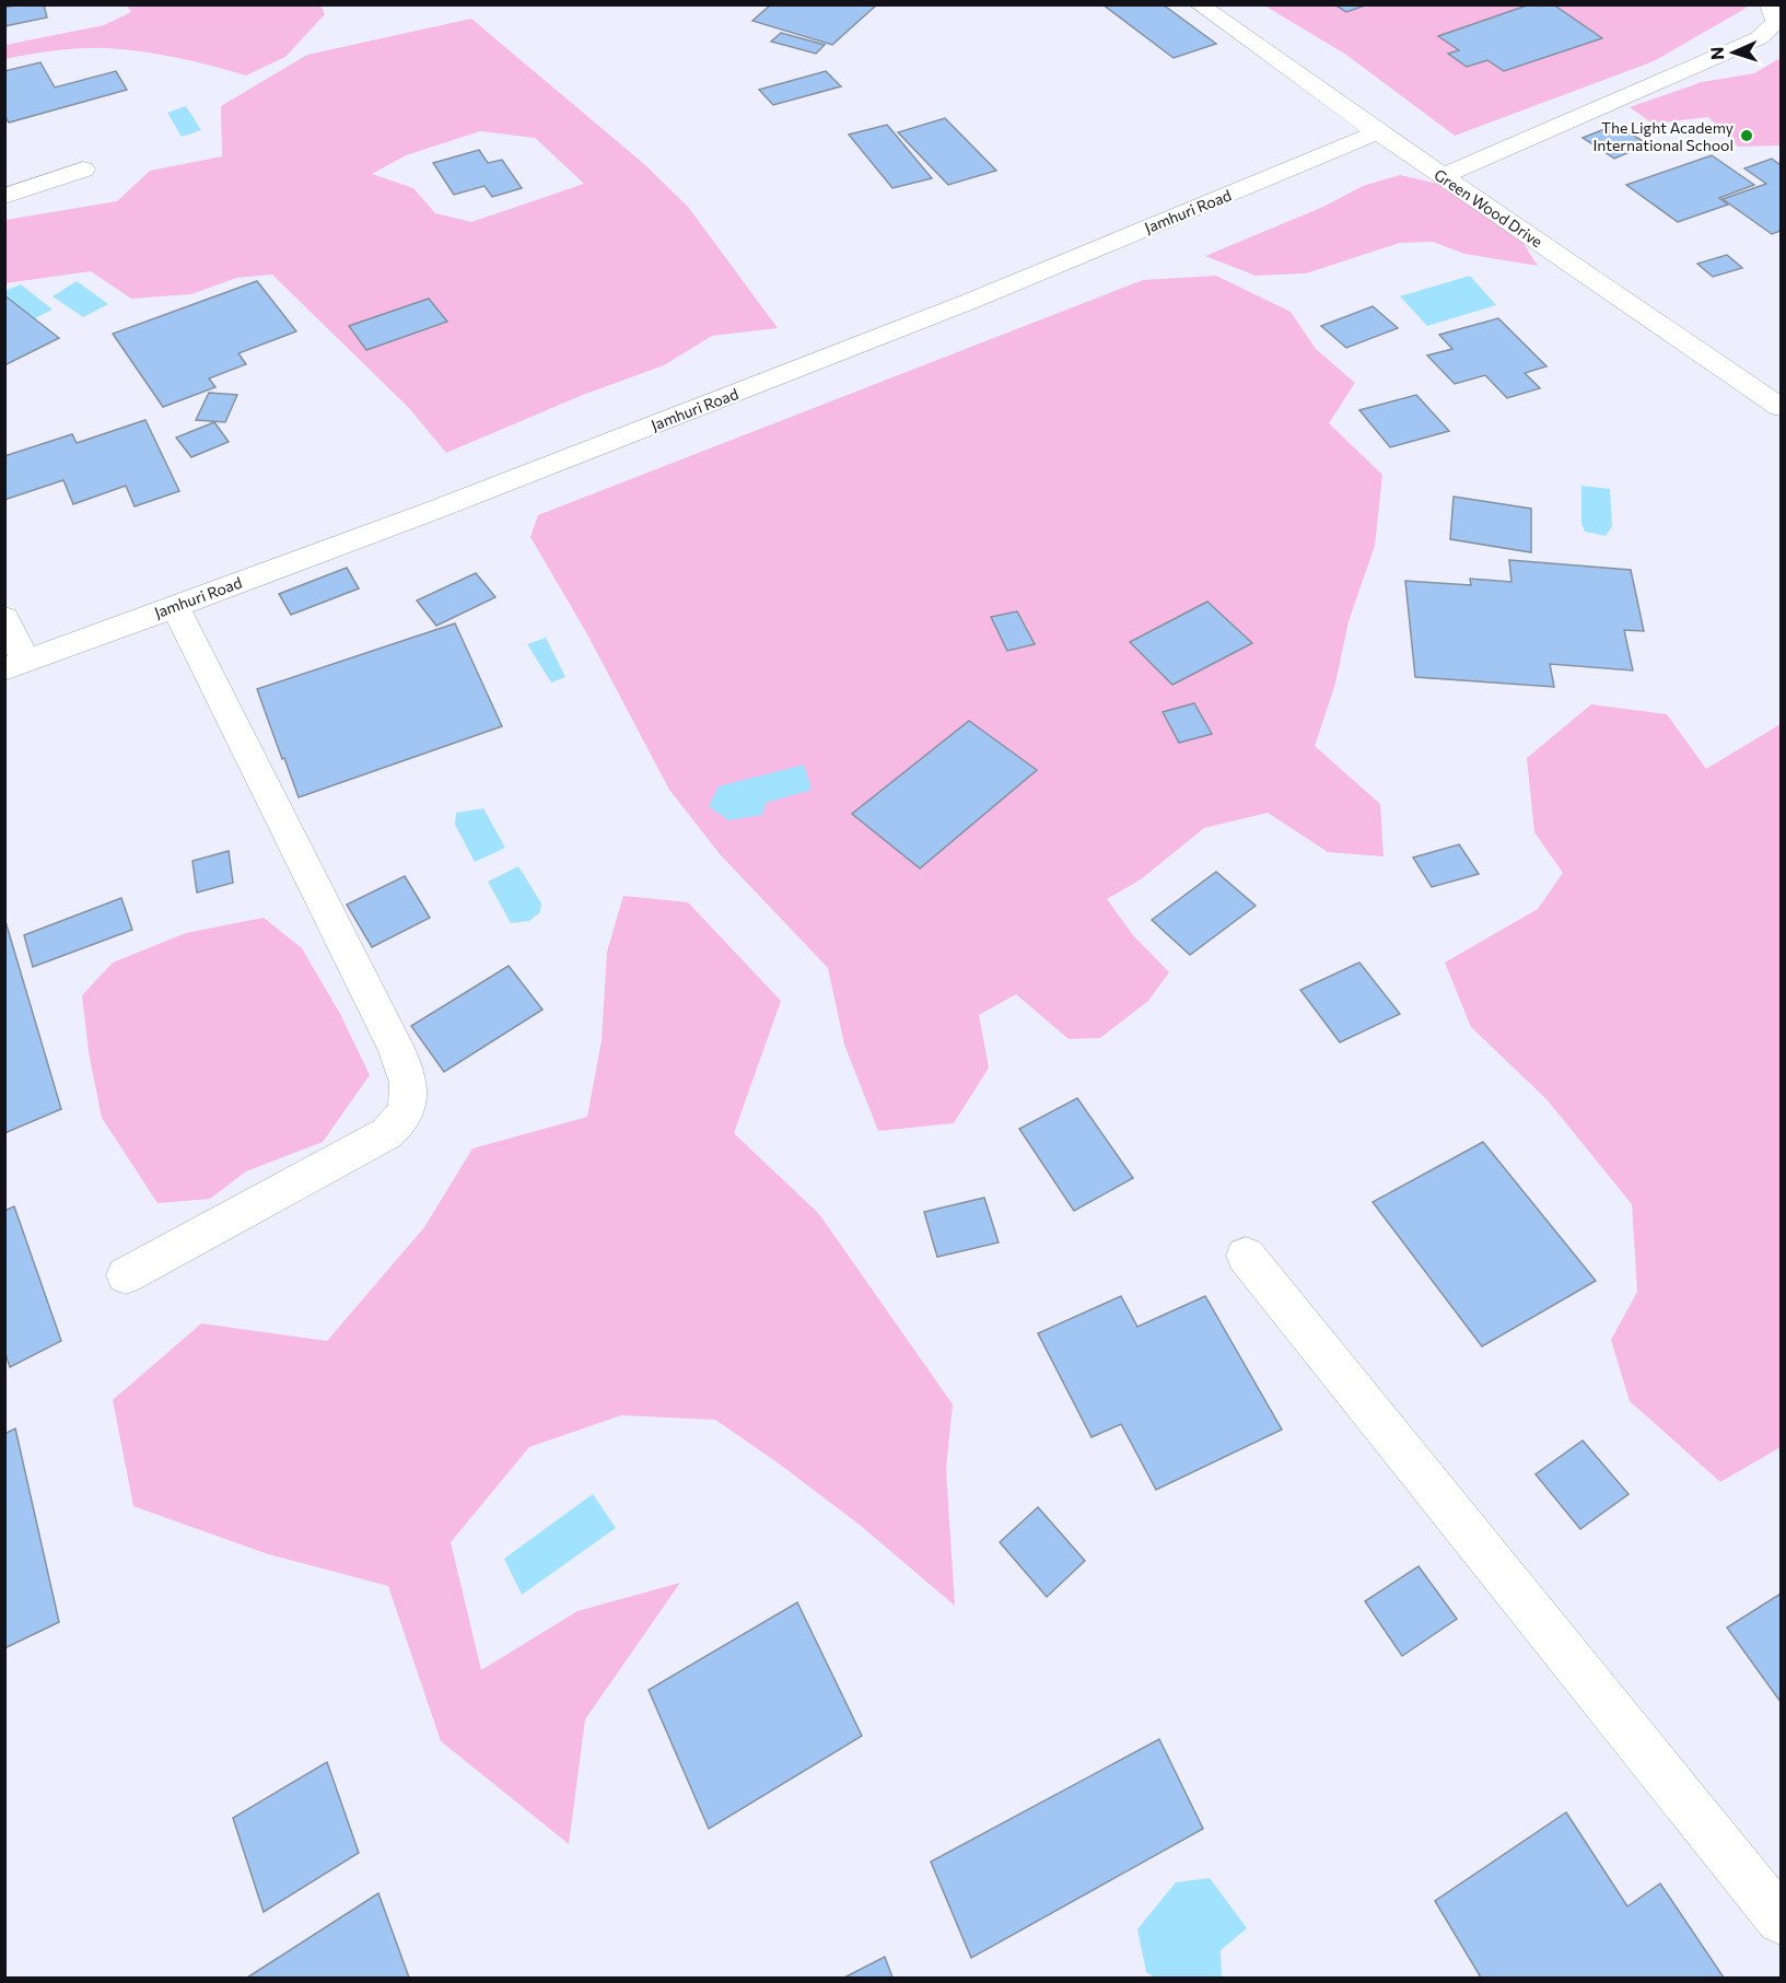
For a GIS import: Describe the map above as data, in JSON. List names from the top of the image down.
{
  "streets": {
    "street": ["Green Wood Drive", "Jamhuri Road"]
  },
  "crossings": [
    ["Green Wood Drive", "Jamhuri Road"]
  ],
  "places": ["The Light Academy International School"],
  "north": "left"
}
